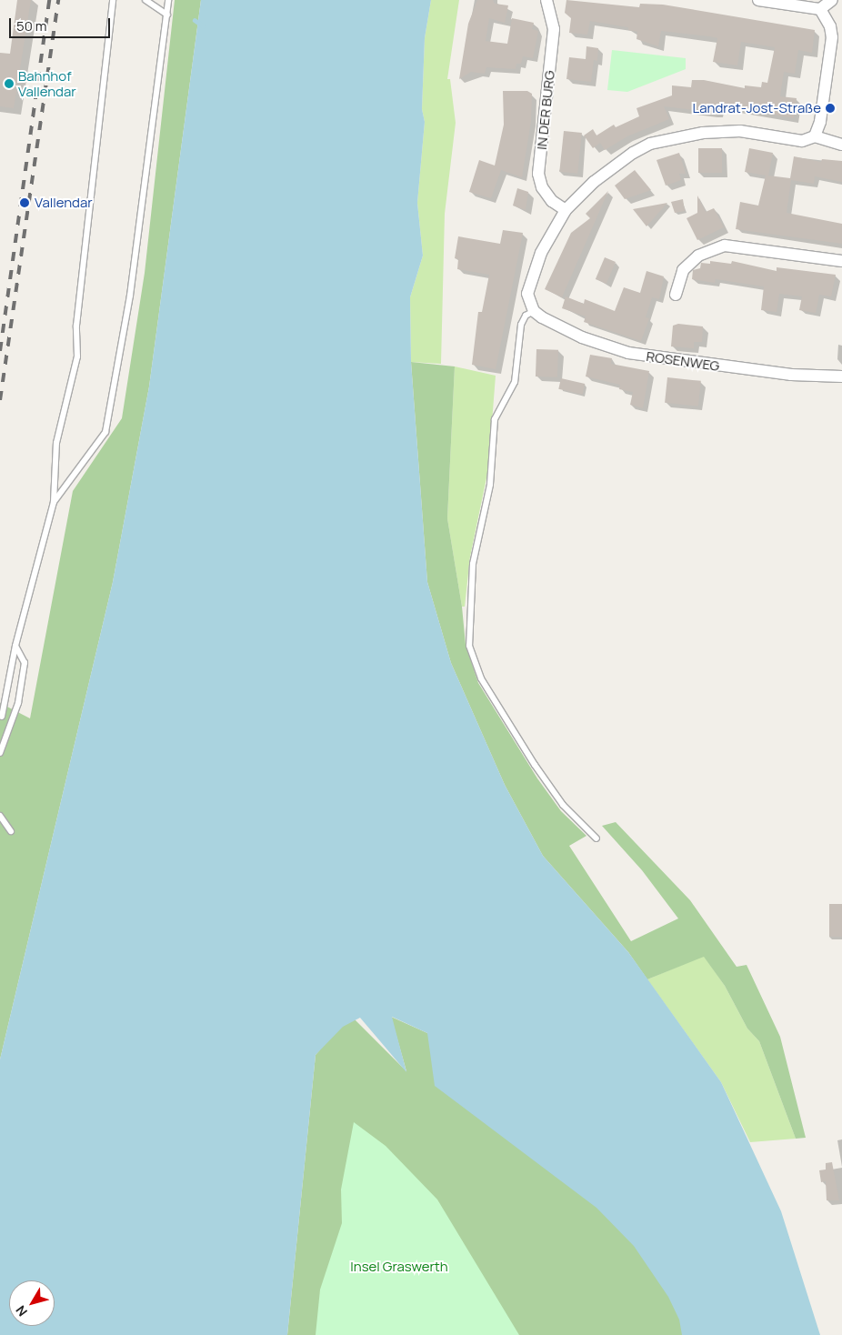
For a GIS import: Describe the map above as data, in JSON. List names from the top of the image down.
{
  "streets": {
    "street": ["IN DER BURG", "ROSENWEG"]
  },
  "parks": ["Insel Graswerth"],
  "places": ["Bahnhof Vallendar", "Landrat-Jost-Straße", "Vallendar"],
  "scale_bar": "50 m",
  "north": "bottom left"
}
